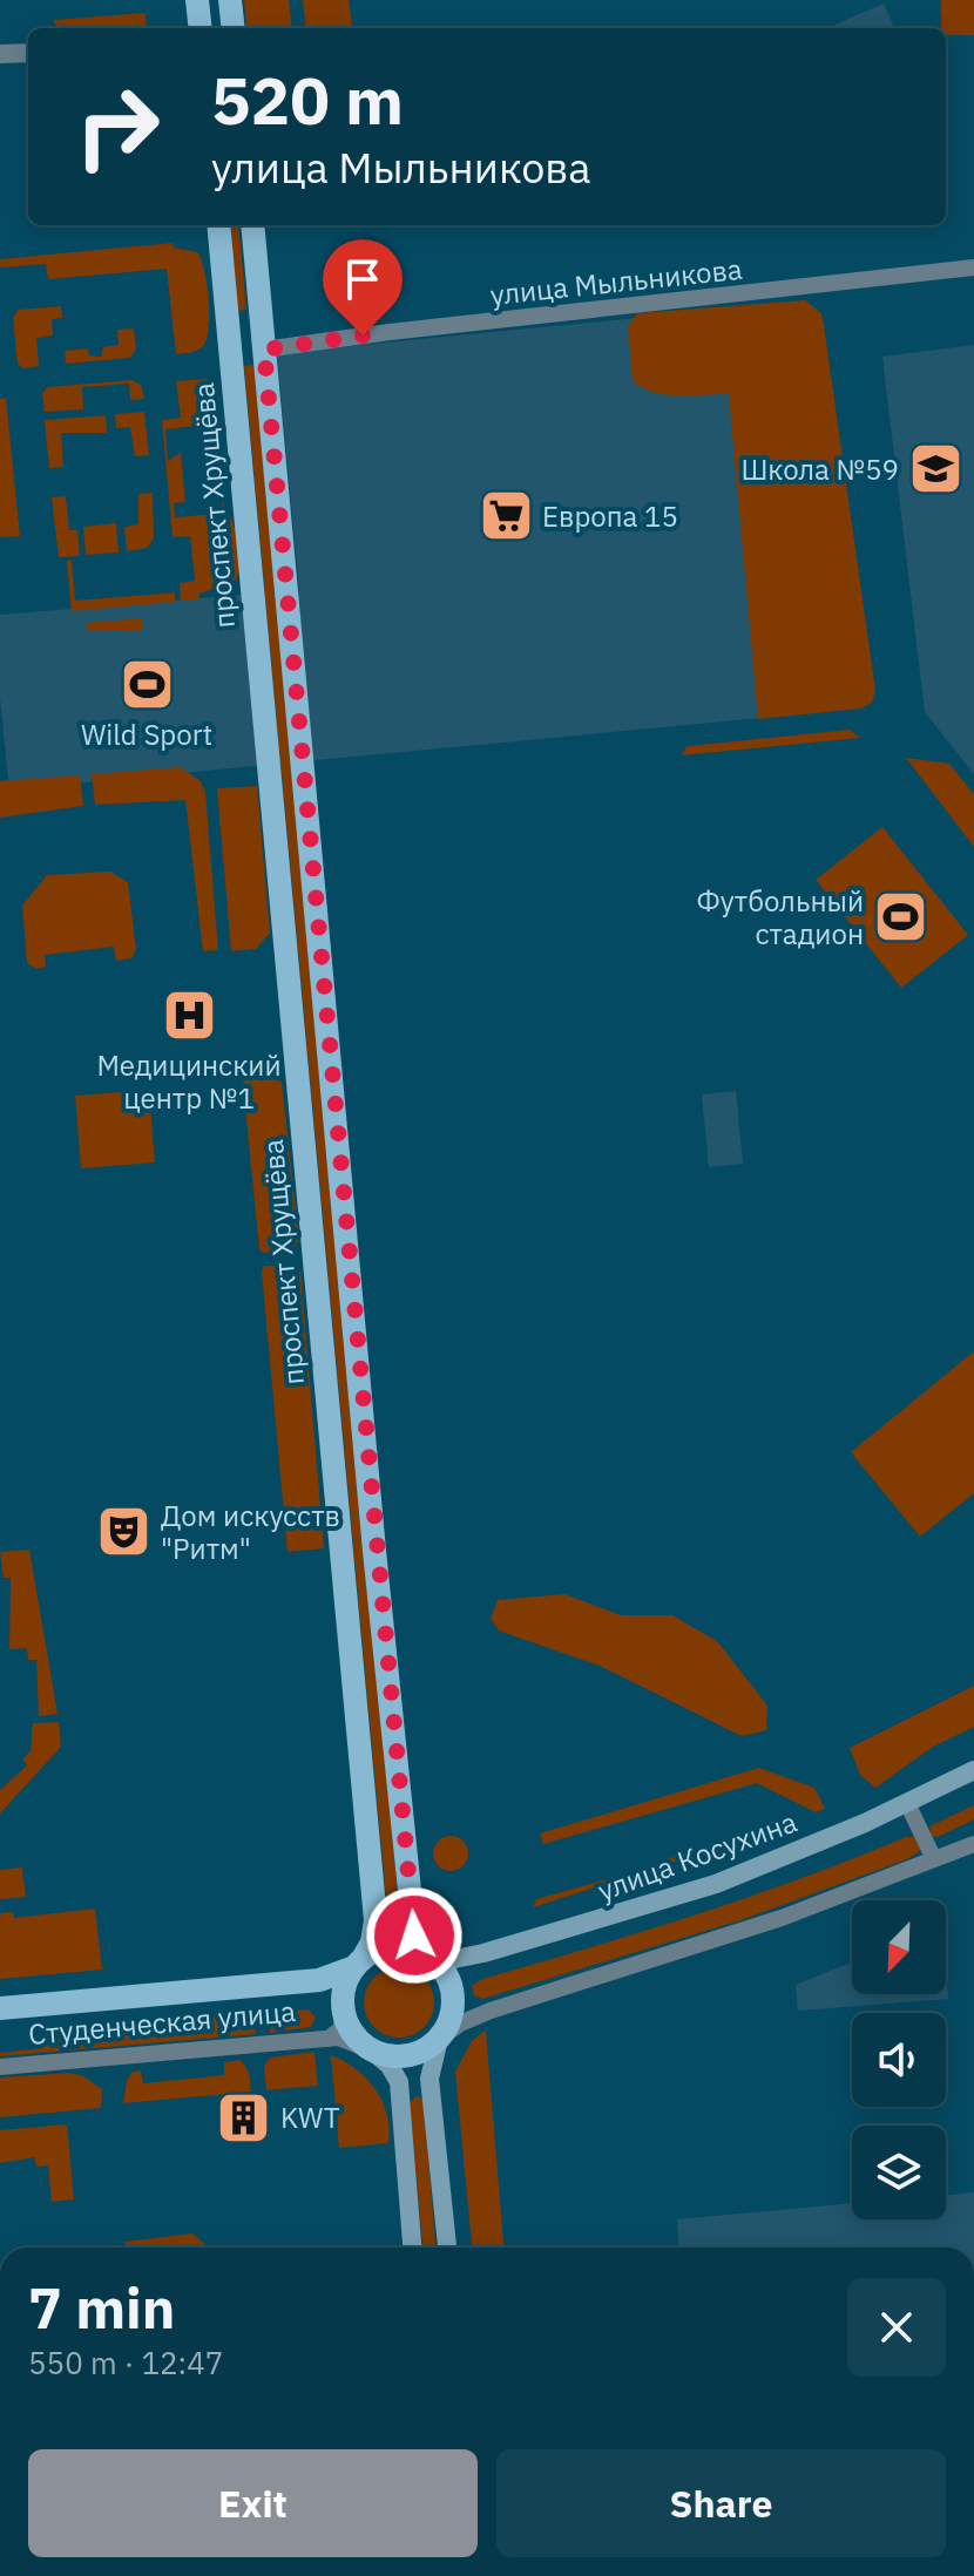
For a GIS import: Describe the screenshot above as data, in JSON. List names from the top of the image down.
{
  "streets": {
    "main road": ["проспект Хрущёва", "улица Косухина", "Студенческая улица"],
    "street": ["улица Мыльникова"]
  },
  "crossings": [
    ["проспект Хрущёва", "улица Косухина"],
    ["проспект Хрущёва", "Студенческая улица"],
    ["улица Косухина", "Студенческая улица"]
  ],
  "places": {
    "school or university": ["Школа №59"],
    "supermarket": ["Европа 15"],
    "sports": ["Wild Sport", "Футбольный стадион"],
    "hospital": ["Медицинский центр №1"],
    "theatre": ["Дом искусств \"Ритм\""],
    "building": ["KWT"]
  },
  "north": "bottom left",
  "page": {
    "turn": ["520 m", "улица Мыльникова"],
    "heading": ["7 min", "550 m · 12:47"],
    "buttons": ["Exit", "Share"]
  }
}
